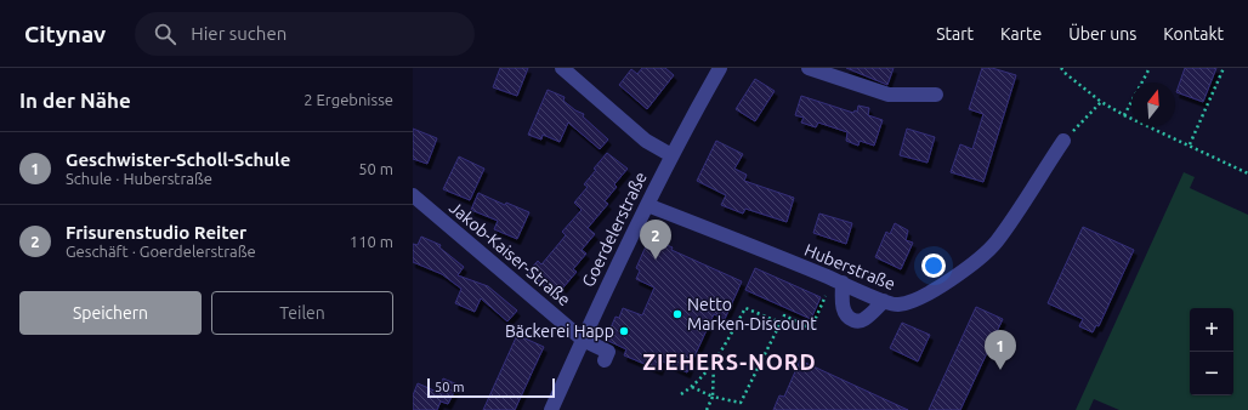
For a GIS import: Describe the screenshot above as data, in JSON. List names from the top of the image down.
{
  "streets": {
    "street": ["Goerdelerstraße", "Jakob-Kaiser-Straße", "Huberstraße"]
  },
  "crossings": [
    ["Goerdelerstraße", "Jakob-Kaiser-Straße"],
    ["Goerdelerstraße", "Huberstraße"]
  ],
  "districts": ["ZIEHERS-NORD"],
  "places": ["Netto Marken-Discount", "Bäckerei Happ"],
  "scale_bar": "50 m",
  "north": "top",
  "page": {
    "header": "Citynav",
    "search": "Hier suchen",
    "nav": [
      "Start",
      "Karte",
      "Über uns",
      "Kontakt"
    ],
    "heading": ["In der Nähe", "2 Ergebnisse"],
    "list": [
      {
        "mark": "1",
        "name": "Geschwister-Scholl-Schule",
        "note": "Schule · Huberstraße",
        "value": "50 m"
      },
      {
        "mark": "2",
        "name": "Frisurenstudio Reiter",
        "note": "Geschäft · Goerdelerstraße",
        "value": "110 m"
      }
    ],
    "pins": ["2", "1"],
    "buttons": ["Speichern", "Teilen"],
    "map_buttons": ["+", "−"],
    "scale": "50 m"
  }
}
